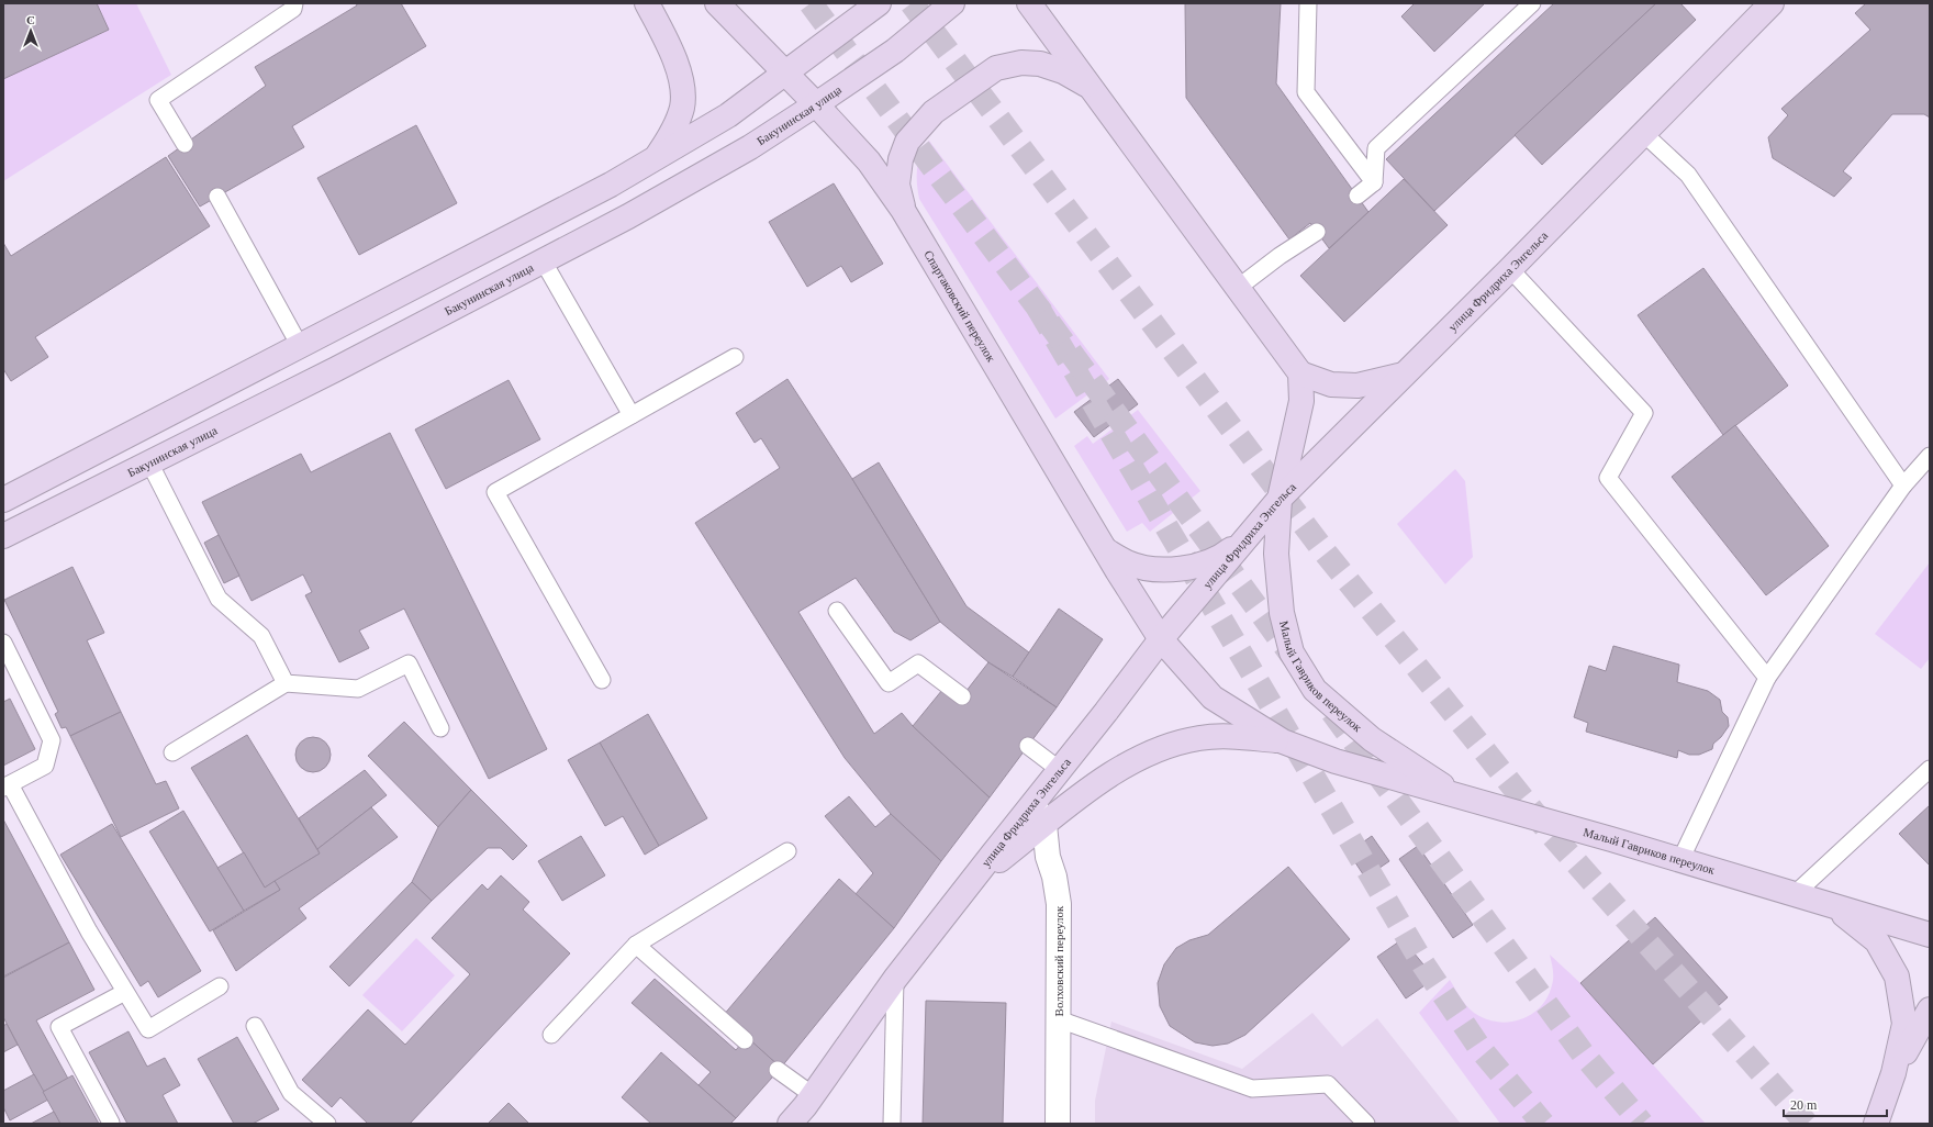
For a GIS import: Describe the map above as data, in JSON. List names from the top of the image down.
{
  "streets": {
    "main road": [
      "Бакунинская улица",
      "улица Фридриха Энгельса",
      "Спартаковский переулок",
      "Малый Гавриков переулок"
    ],
    "street": ["Волховский переулок"]
  },
  "crossings": [
    ["Бакунинская улица", "Спартаковский переулок"],
    ["улица Фридриха Энгельса", "Спартаковский переулок"],
    ["улица Фридриха Энгельса", "Малый Гавриков переулок"],
    ["улица Фридриха Энгельса", "Волховский переулок"],
    ["Спартаковский переулок", "Малый Гавриков переулок"]
  ],
  "scale_bar": "20 m",
  "north": "top"
}
